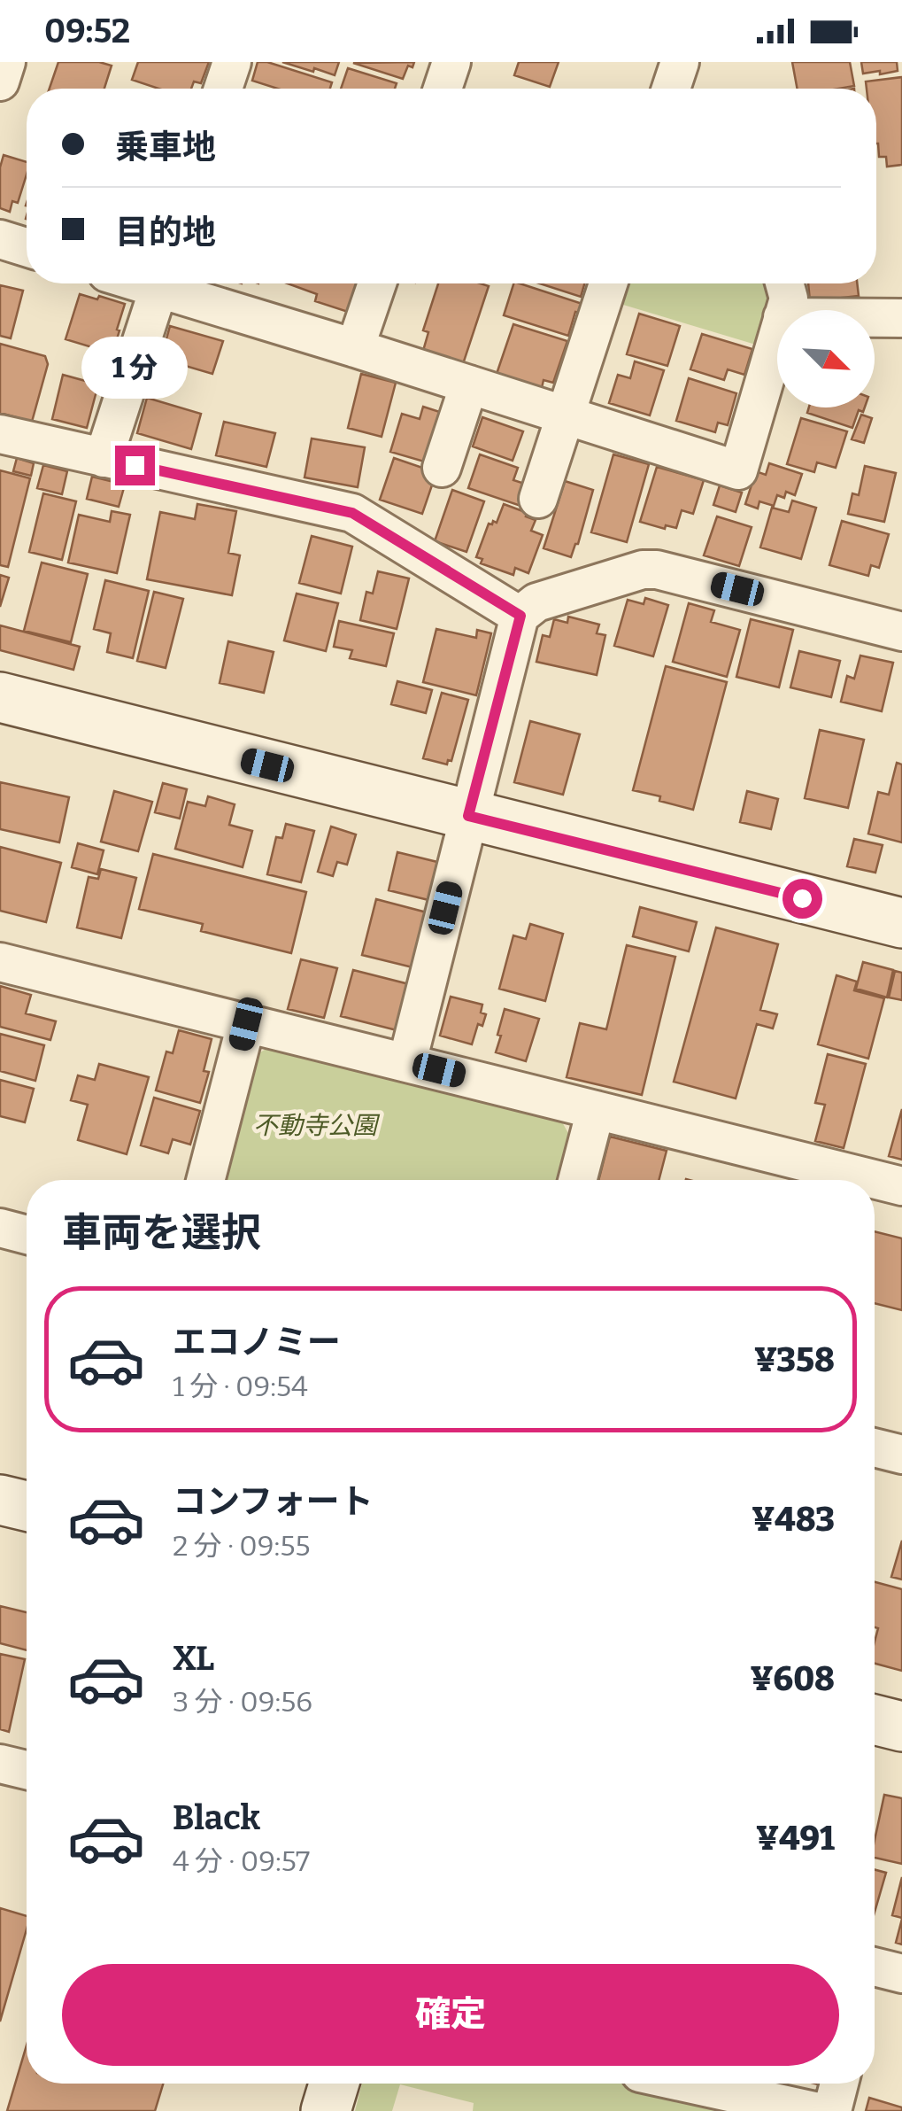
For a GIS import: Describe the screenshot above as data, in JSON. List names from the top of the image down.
{
  "parks": ["不動寺公園"],
  "north": "bottom right",
  "page": {
    "status": "09:52",
    "banner": ["乗車地", "目的地"],
    "bubble": "1 分",
    "heading": "車両を選択",
    "list": [
      {
        "name": "エコノミー",
        "note": "1 分 · 09:54",
        "value": "¥358"
      },
      {
        "name": "コンフォート",
        "note": "2 分 · 09:55",
        "value": "¥483"
      },
      {
        "name": "XL",
        "note": "3 分 · 09:56",
        "value": "¥608"
      },
      {
        "name": "Black",
        "note": "4 分 · 09:57",
        "value": "¥491"
      }
    ],
    "buttons": "確定"
  }
}
